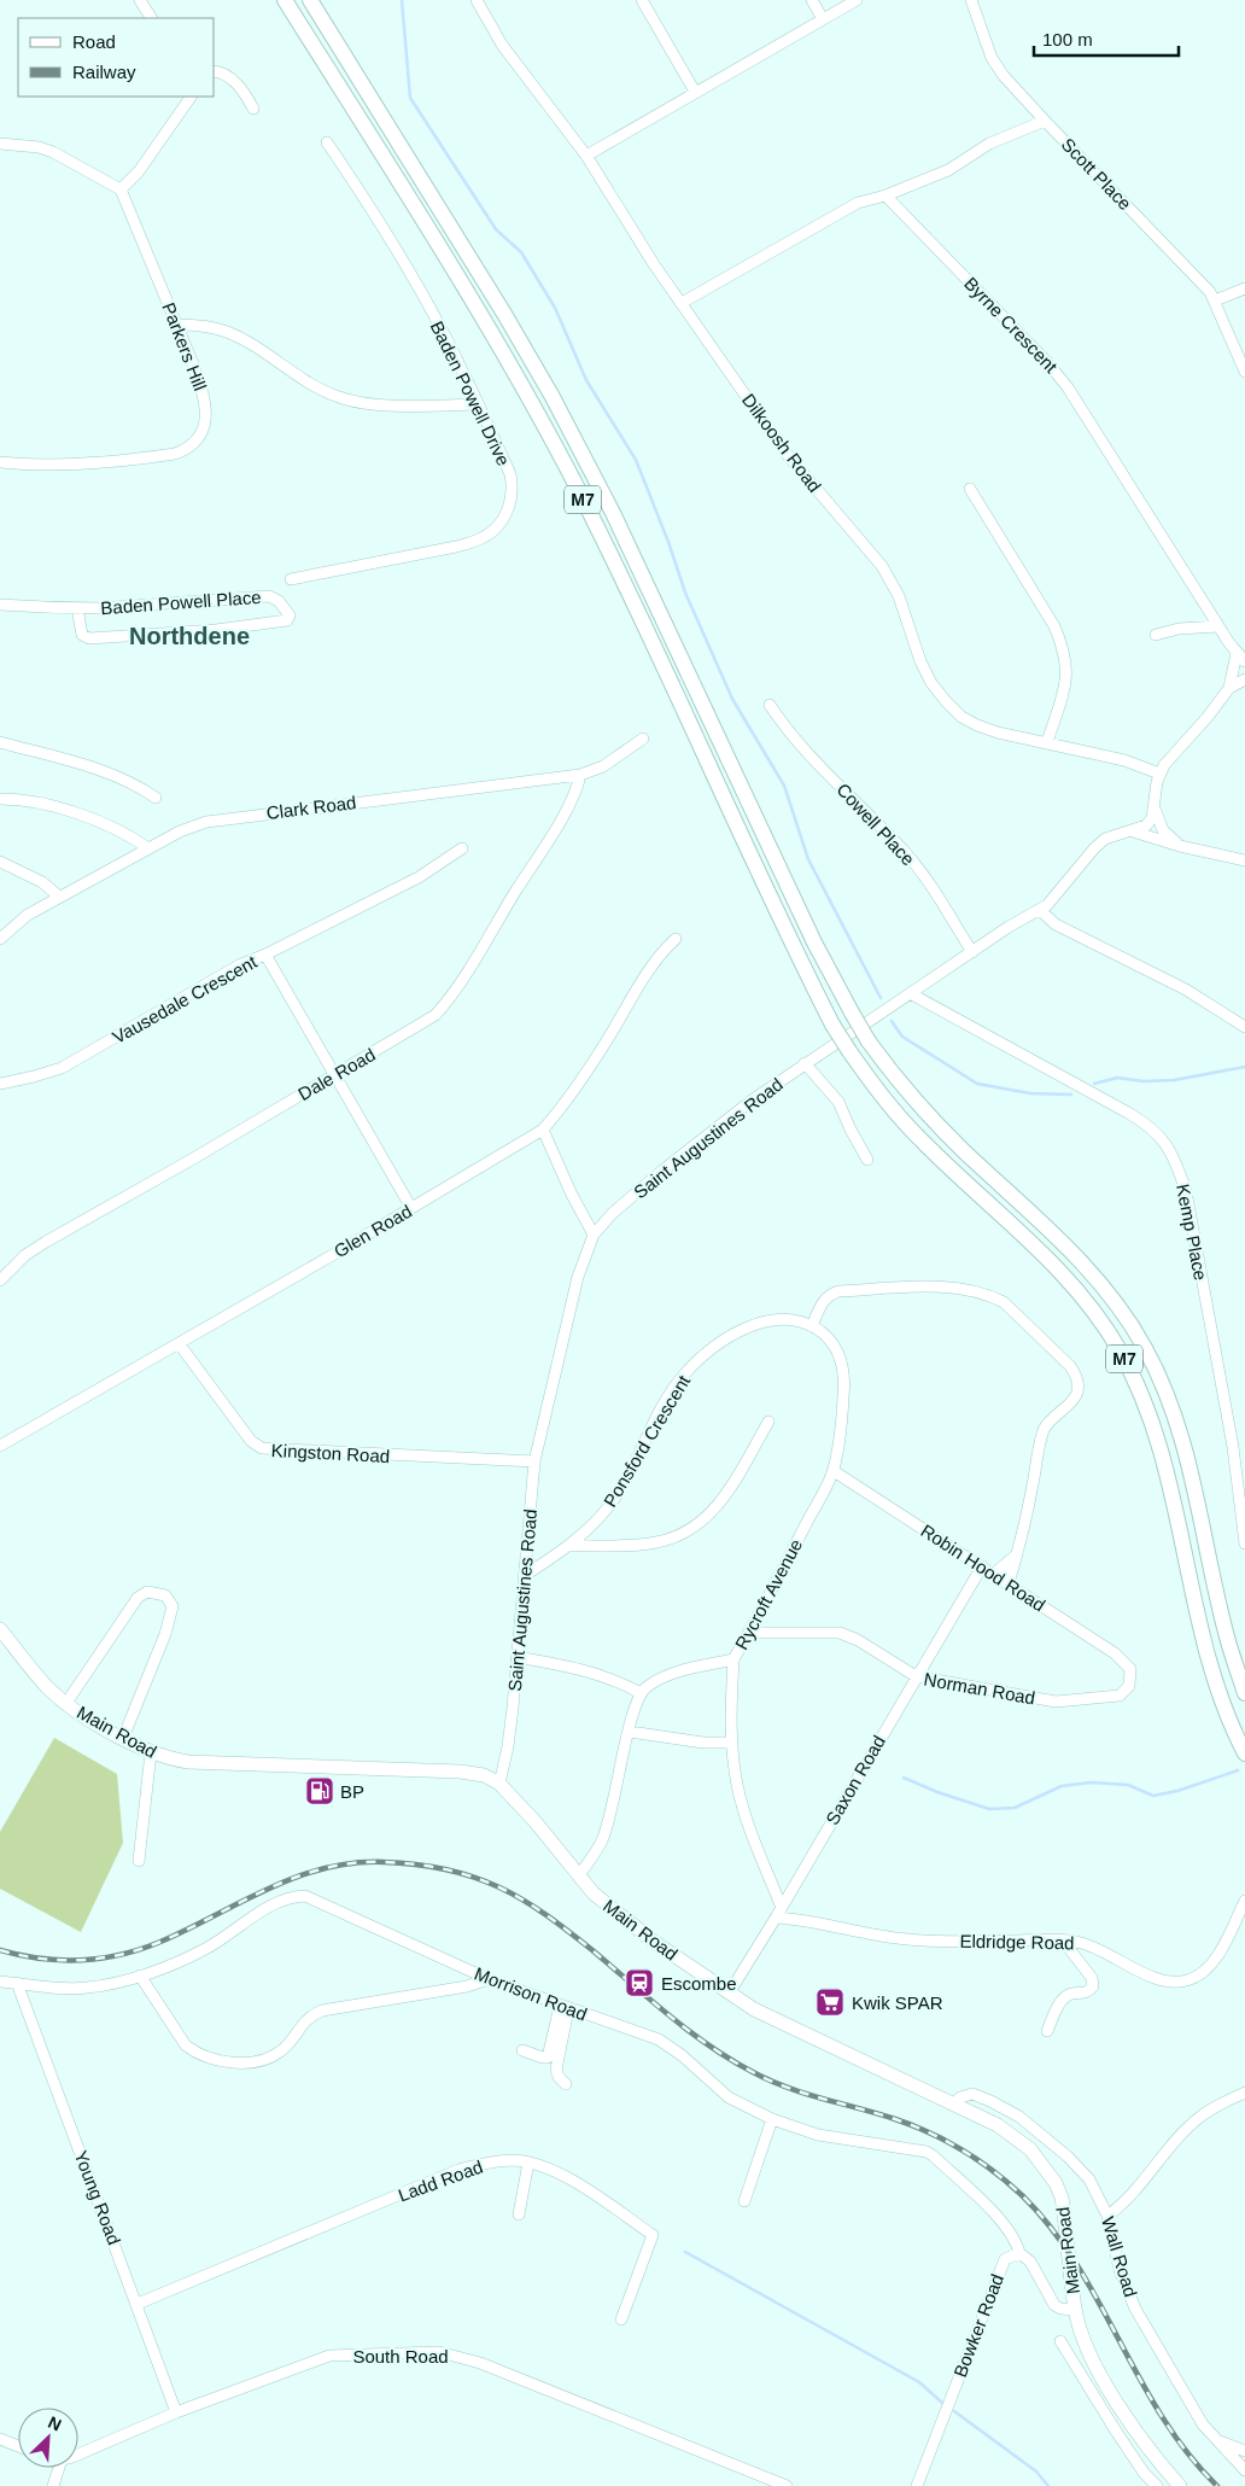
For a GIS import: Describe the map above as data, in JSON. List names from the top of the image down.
{
  "streets": {
    "highway": ["M7"],
    "main road": ["Main Road"],
    "street": [
      "Scott Place",
      "Byrne Crescent",
      "Parkers Hill",
      "Baden Powell Drive",
      "Dilkoosh Road",
      "Baden Powell Place",
      "Clark Road",
      "Cowell Place",
      "Vausedale Crescent",
      "Dale Road",
      "Saint Augustines Road",
      "Glen Road",
      "Kemp Place",
      "Ponsford Crescent",
      "Kingston Road",
      "Robin Hood Road",
      "Rycroft Avenue",
      "Norman Road",
      "Saxon Road",
      "Eldridge Road",
      "Morrison Road",
      "Ladd Road",
      "Young Road",
      "Wall Road",
      "Bowker Road",
      "South Road"
    ]
  },
  "crossings": [
    ["Clark Road", "Dale Road"],
    ["Cowell Place", "Saint Augustines Road"],
    ["Vausedale Crescent", "Dale Road"],
    ["Vausedale Crescent", "Glen Road"],
    ["Saint Augustines Road", "Kemp Place"],
    ["Saint Augustines Road", "Ponsford Crescent"],
    ["Saint Augustines Road", "Kingston Road"],
    ["Saint Augustines Road", "Main Road"],
    ["Glen Road", "Kingston Road"],
    ["Ponsford Crescent", "Rycroft Avenue"],
    ["Robin Hood Road", "Rycroft Avenue"],
    ["Robin Hood Road", "Norman Road"],
    ["Robin Hood Road", "Saxon Road"],
    ["Rycroft Avenue", "Norman Road"],
    ["Norman Road", "Saxon Road"],
    ["Main Road", "Saxon Road"],
    ["Main Road", "Wall Road"],
    ["Saxon Road", "Eldridge Road"],
    ["Morrison Road", "Young Road"],
    ["Morrison Road", "Bowker Road"],
    ["Ladd Road", "Young Road"],
    ["Young Road", "South Road"]
  ],
  "districts": ["Northdene"],
  "places": {
    "fuel station": ["BP"],
    "station": ["Escombe"],
    "supermarket": ["Kwik SPAR"]
  },
  "legend": ["Road", "Railway"],
  "scale_bar": "100 m",
  "north": "top right"
}
